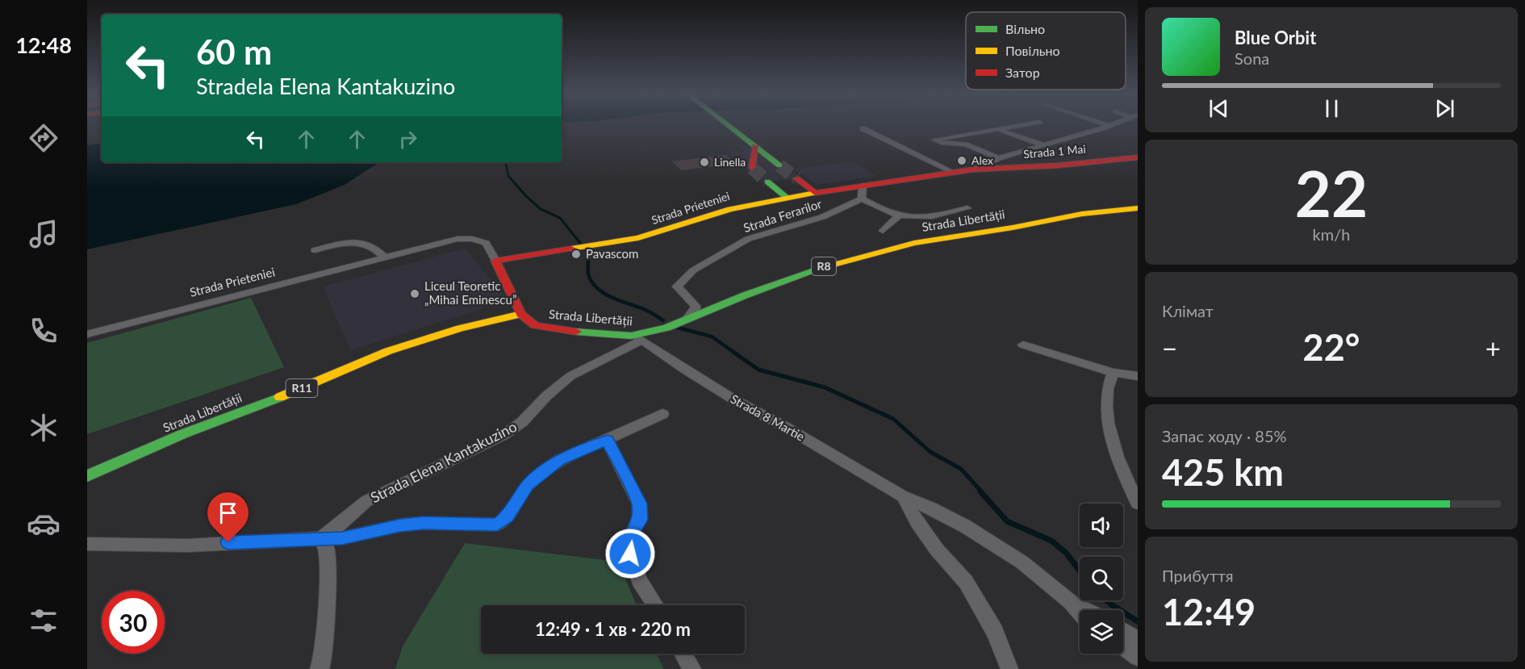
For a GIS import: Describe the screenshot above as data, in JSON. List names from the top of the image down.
{
  "streets": {
    "main road": [
      "Strada 1 Mai",
      "Strada Prieteniei",
      "Strada Libertății",
      "R8",
      "R11"
    ],
    "street": ["Strada Ferarilor", "Strada 8 Martie", "Strada Elena Kantakuzino"]
  },
  "crossings": [
    ["Strada 1 Mai", "Strada Prieteniei"],
    ["Strada Ferarilor", "Strada Libertății"],
    ["Strada Libertății", "Strada 8 Martie"],
    ["Strada Libertății", "Strada Elena Kantakuzino"],
    ["Strada 8 Martie", "Strada Elena Kantakuzino"]
  ],
  "places": [
    "Alex",
    "Linella",
    "Pavascom",
    "Liceul Teoretic „Mihai Eminescu”"
  ],
  "legend": ["Вільно", "Повільно", "Затор"],
  "page": {
    "tabs": "12:48",
    "turn": ["60 m", "Stradela Elena Kantakuzino"],
    "song": ["Blue Orbit", "Sona"],
    "tile": [
      ["22", "km/h"],
      "Клімат",
      ["Запас ходу · 85%", "425 km"],
      ["Прибуття", "12:49"]
    ],
    "heat": ["−", "22°", "+"],
    "limit": "30",
    "trip": "12:49 · 1 хв · 220 m"
  }
}
